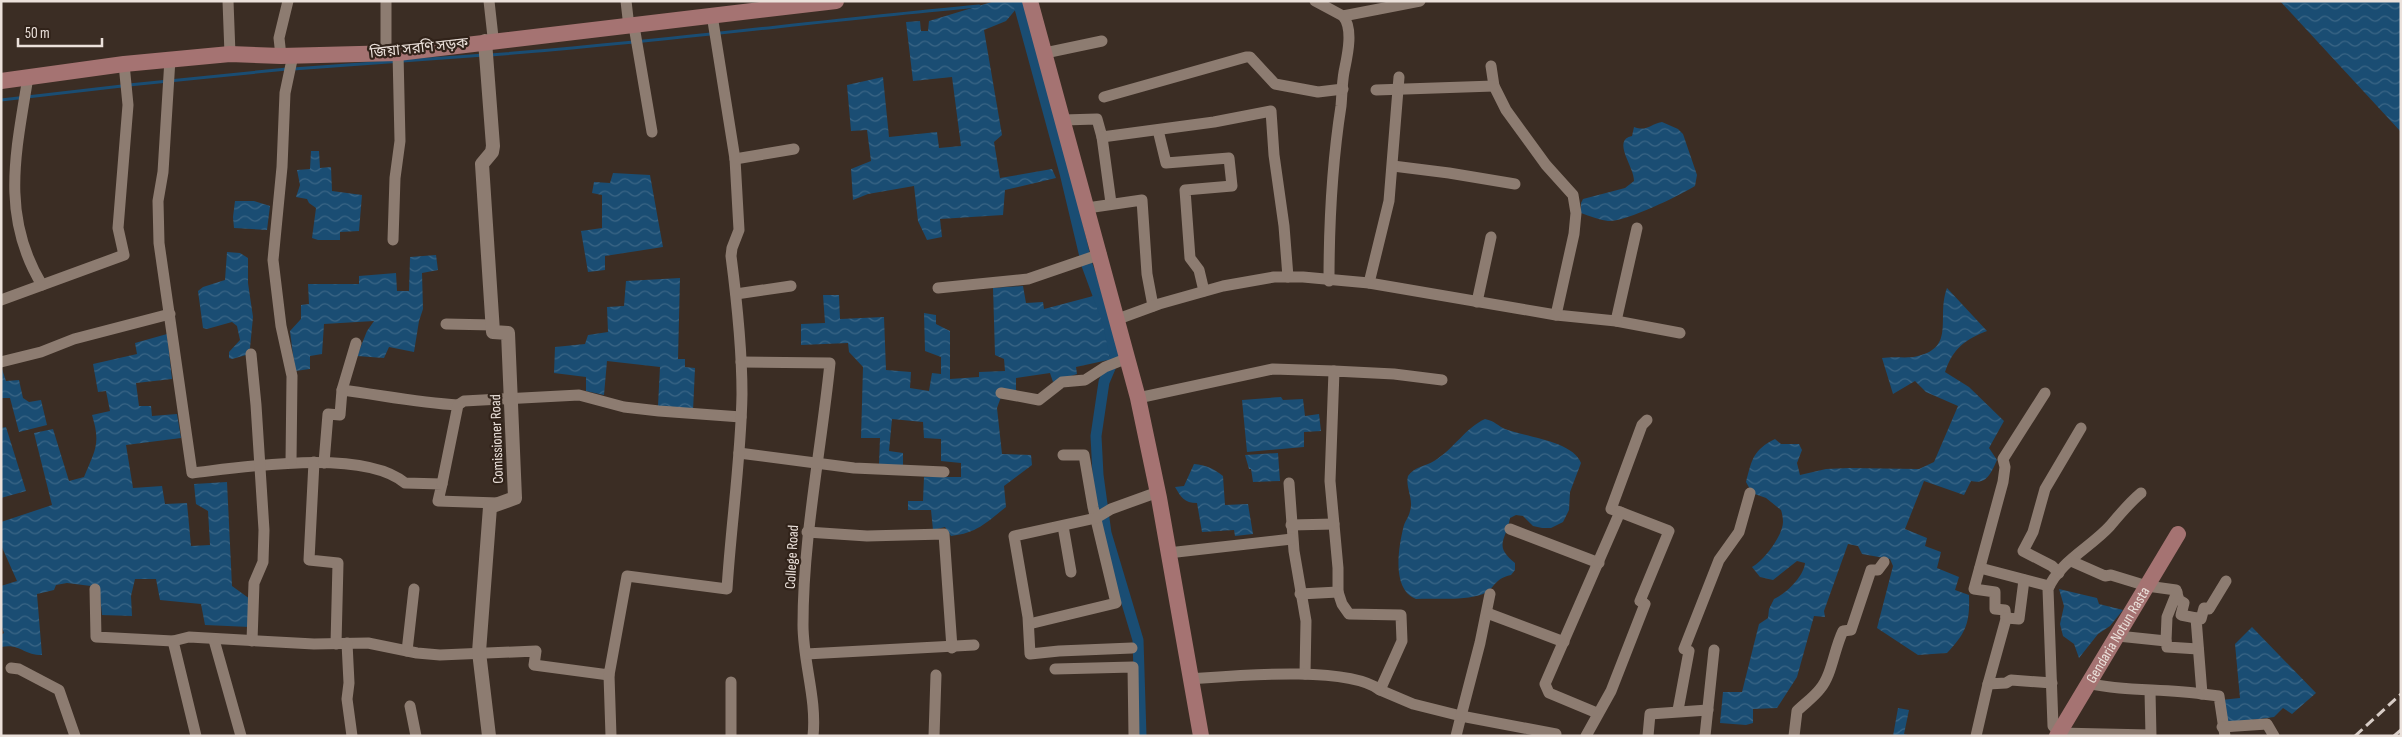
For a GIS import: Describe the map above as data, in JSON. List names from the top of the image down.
{
  "streets": {
    "main road": ["জিয়া সরণি সড়ক", "Gendaria Notun Rasta"],
    "street": ["Comissioner Road", "College Road"]
  },
  "scale_bar": "50 m"
}
